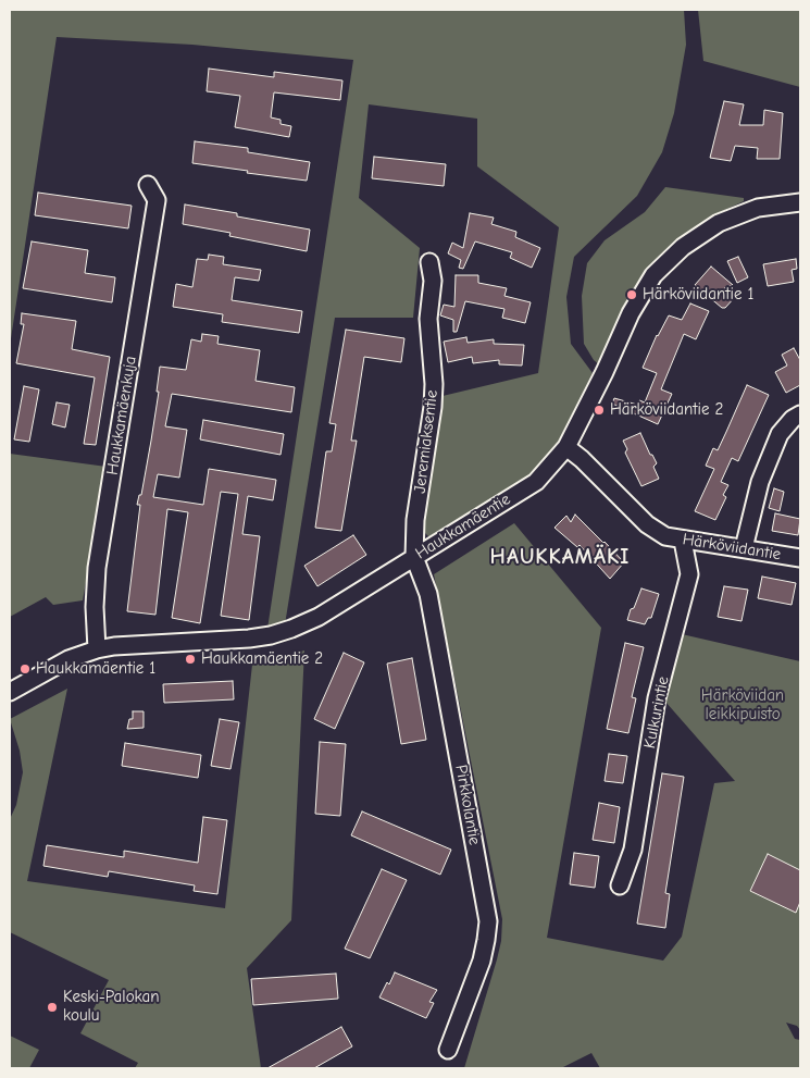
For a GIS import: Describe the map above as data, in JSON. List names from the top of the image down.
{
  "streets": {
    "street": [
      "Haukkamäenkuja",
      "Jeremiaksentie",
      "Haukkamäentie",
      "Härköviidantie",
      "Kulkurintie",
      "Pirkkolantie"
    ]
  },
  "crossings": [
    ["Haukkamäenkuja", "Haukkamäentie"],
    ["Jeremiaksentie", "Haukkamäentie"],
    ["Jeremiaksentie", "Pirkkolantie"],
    ["Haukkamäentie", "Härköviidantie"],
    ["Haukkamäentie", "Pirkkolantie"],
    ["Härköviidantie", "Kulkurintie"]
  ],
  "districts": ["HAUKKAMÄKI"],
  "parks": ["Härköviidan leikkipuisto"],
  "places": [
    "Härköviidantie 1",
    "Härköviidantie 2",
    "Haukkamäentie 2",
    "Haukkamäentie 1",
    "Keski-Palokan koulu"
  ]
}
